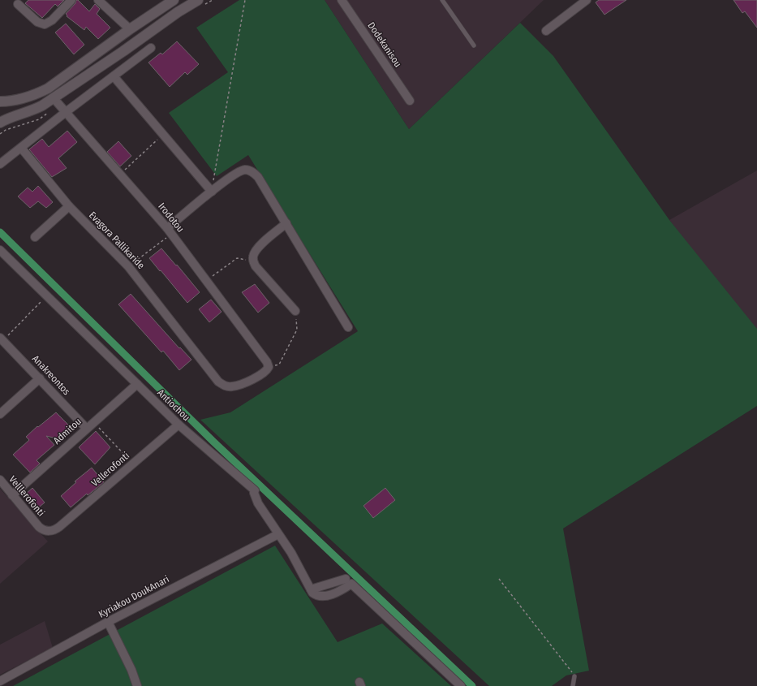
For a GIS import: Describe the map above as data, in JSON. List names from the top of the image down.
{
  "streets": {
    "street": [
      "Dodekanisou",
      "Irodotou",
      "Evagora Pallikaride",
      "Anakreontos",
      "Antiochou",
      "Admitou",
      "Vellerofonti",
      "Velllerofonti",
      "Kyriakou DoukAnari"
    ]
  },
  "crossings": [
    ["Irodotou", "Evagora Pallikaride"],
    ["Anakreontos", "Admitou"],
    ["Antiochou", "Admitou"],
    ["Antiochou", "Vellerofonti"],
    ["Antiochou", "Kyriakou DoukAnari"],
    ["Admitou", "Velllerofonti"],
    ["Vellerofonti", "Velllerofonti"]
  ]
}
